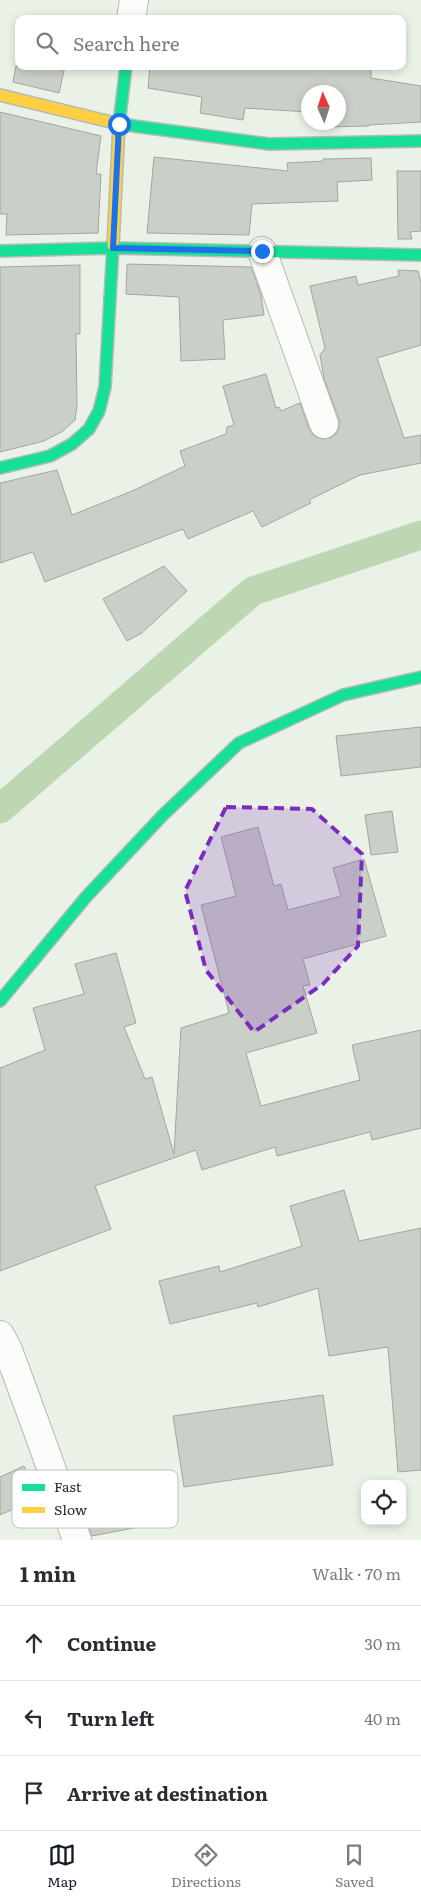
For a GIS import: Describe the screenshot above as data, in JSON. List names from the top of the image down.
{
  "legend": ["Fast", "Slow"],
  "north": "top",
  "page": {
    "search": "Search here",
    "heading": ["1 min", "Walk · 70 m"],
    "list": [
      ["Continue", "30 m"],
      ["Turn left", "40 m"],
      "Arrive at destination"
    ],
    "nav": ["Map", "Directions", "Saved"]
  }
}
